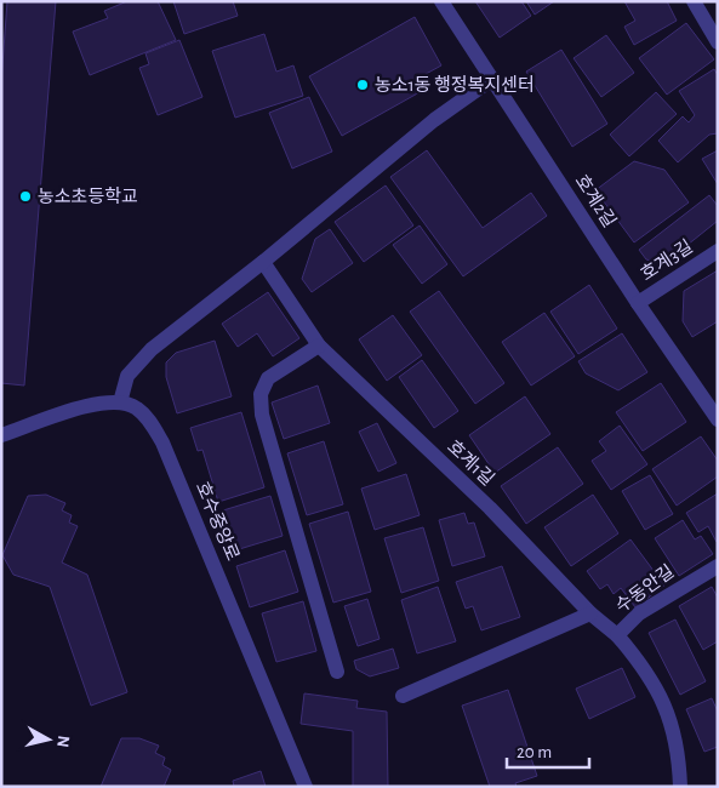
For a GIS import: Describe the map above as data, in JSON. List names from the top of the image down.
{
  "streets": {
    "street": [
      "호계2길",
      "호계3길",
      "호계1길",
      "호수중앙로",
      "수동안길"
    ]
  },
  "crossings": [
    ["호계2길", "호계3길"],
    ["호계1길", "수동안길"]
  ],
  "places": ["농소1동 행정복지센터", "농소초등학교"],
  "scale_bar": "20 m",
  "north": "right"
}
